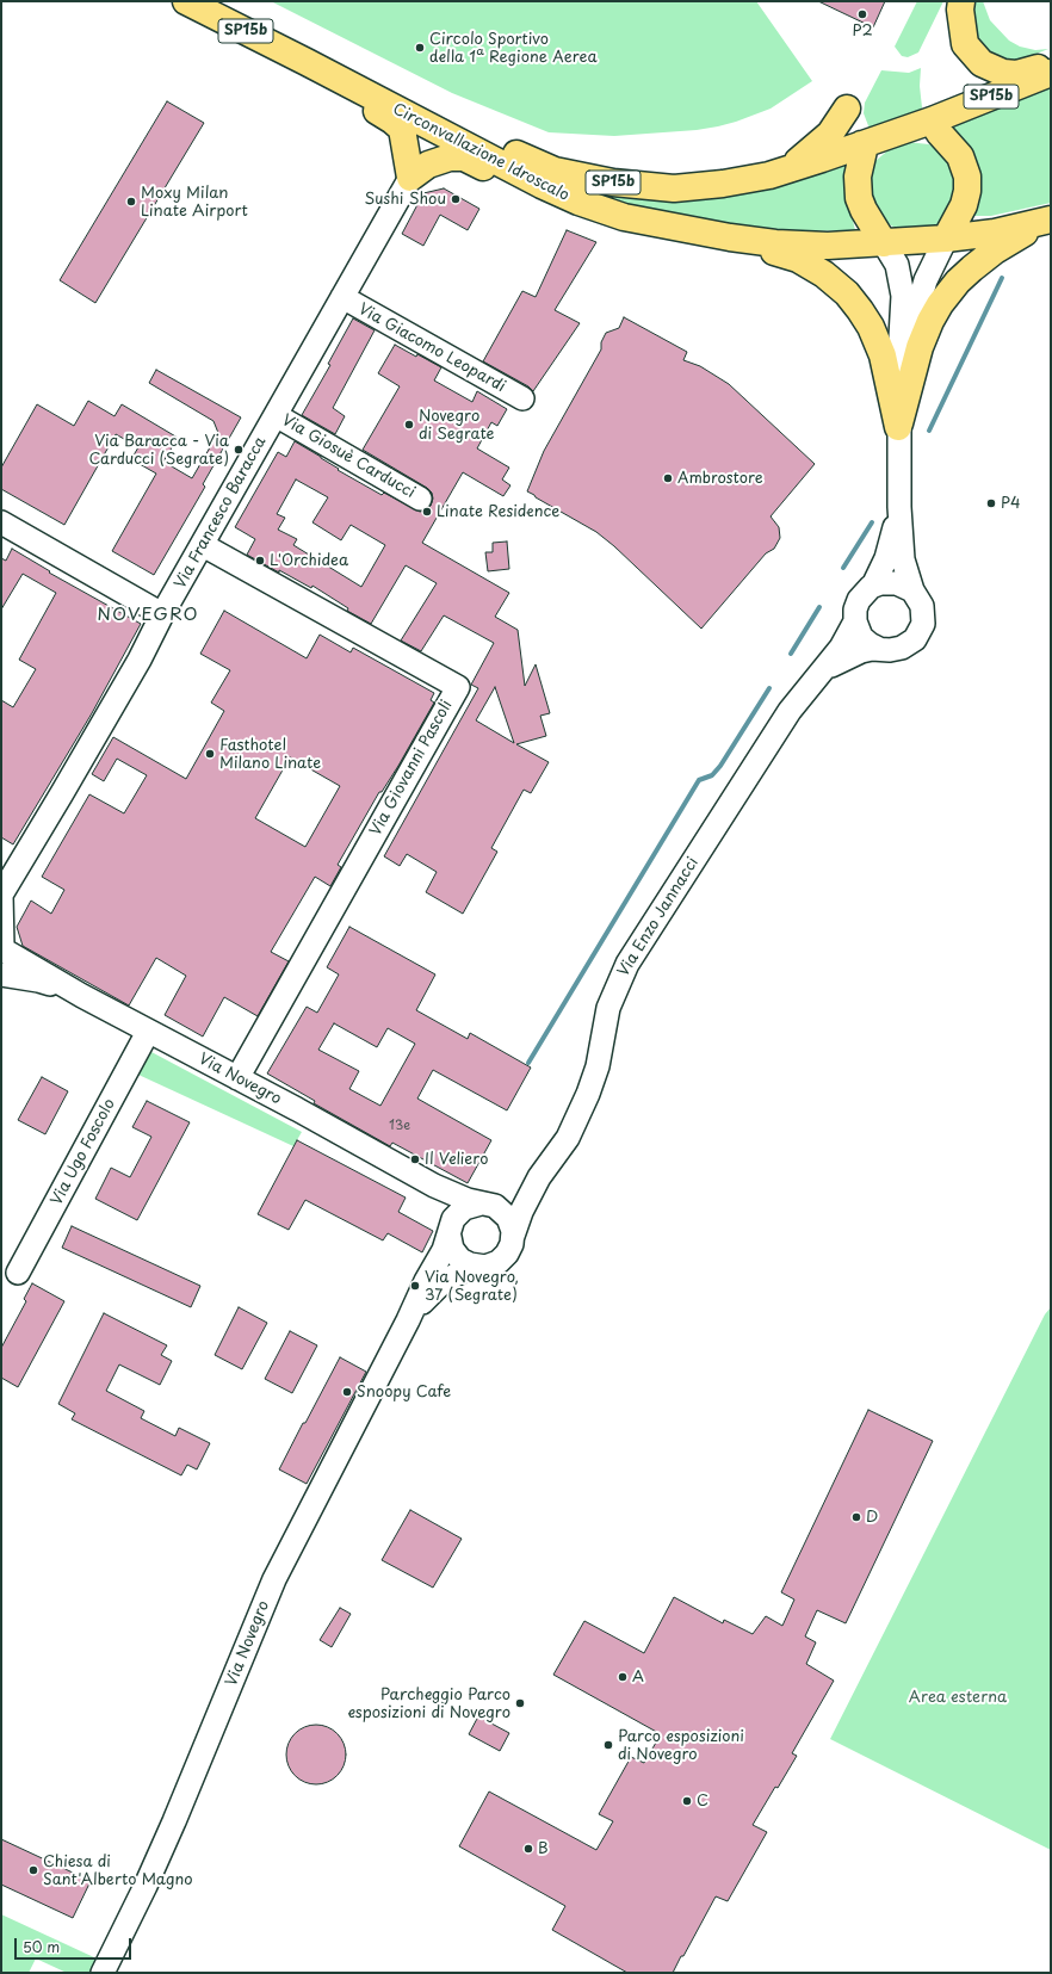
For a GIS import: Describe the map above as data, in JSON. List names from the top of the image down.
{
  "streets": {
    "main road": ["SP15b", "Circonvallazione Idroscalo"],
    "street": [
      "Via Giacomo Leopardi",
      "Via Giosuè Carducci",
      "Via Francesco Baracca",
      "Via Giovanni Pascoli",
      "Via Enzo Jannacci",
      "Via Novegro",
      "Via Ugo Foscolo"
    ]
  },
  "crossings": [
    ["Circonvallazione Idroscalo", "Via Enzo Jannacci"],
    ["Via Giacomo Leopardi", "Via Francesco Baracca"],
    ["Via Giosuè Carducci", "Via Francesco Baracca"],
    ["Via Francesco Baracca", "Via Giovanni Pascoli"],
    ["Via Francesco Baracca", "Via Novegro"],
    ["Via Giovanni Pascoli", "Via Novegro"],
    ["Via Enzo Jannacci", "Via Novegro"],
    ["Via Novegro", "Via Ugo Foscolo"]
  ],
  "districts": ["NOVEGRO"],
  "parks": ["Area esterna"],
  "places": [
    "P2",
    "Circolo Sportivo della 1ª Regione Aerea",
    "Sushi Shou",
    "Moxy Milan Linate Airport",
    "Novegro di Segrate",
    "Via Baracca - Via Carducci (Segrate)",
    "Ambrostore",
    "P4",
    "Linate Residence",
    "L'Orchidea",
    "Fasthotel Milano Linate",
    "Il Veliero",
    "Via Novegro, 37 (Segrate)",
    "Snoopy Cafe",
    "D",
    "A",
    "Parcheggio Parco esposizioni di Novegro",
    "Parco esposizioni di Novegro",
    "C",
    "B",
    "Chiesa di Sant'Alberto Magno"
  ],
  "house_numbers": ["13e"],
  "scale_bar": "50 m"
}
